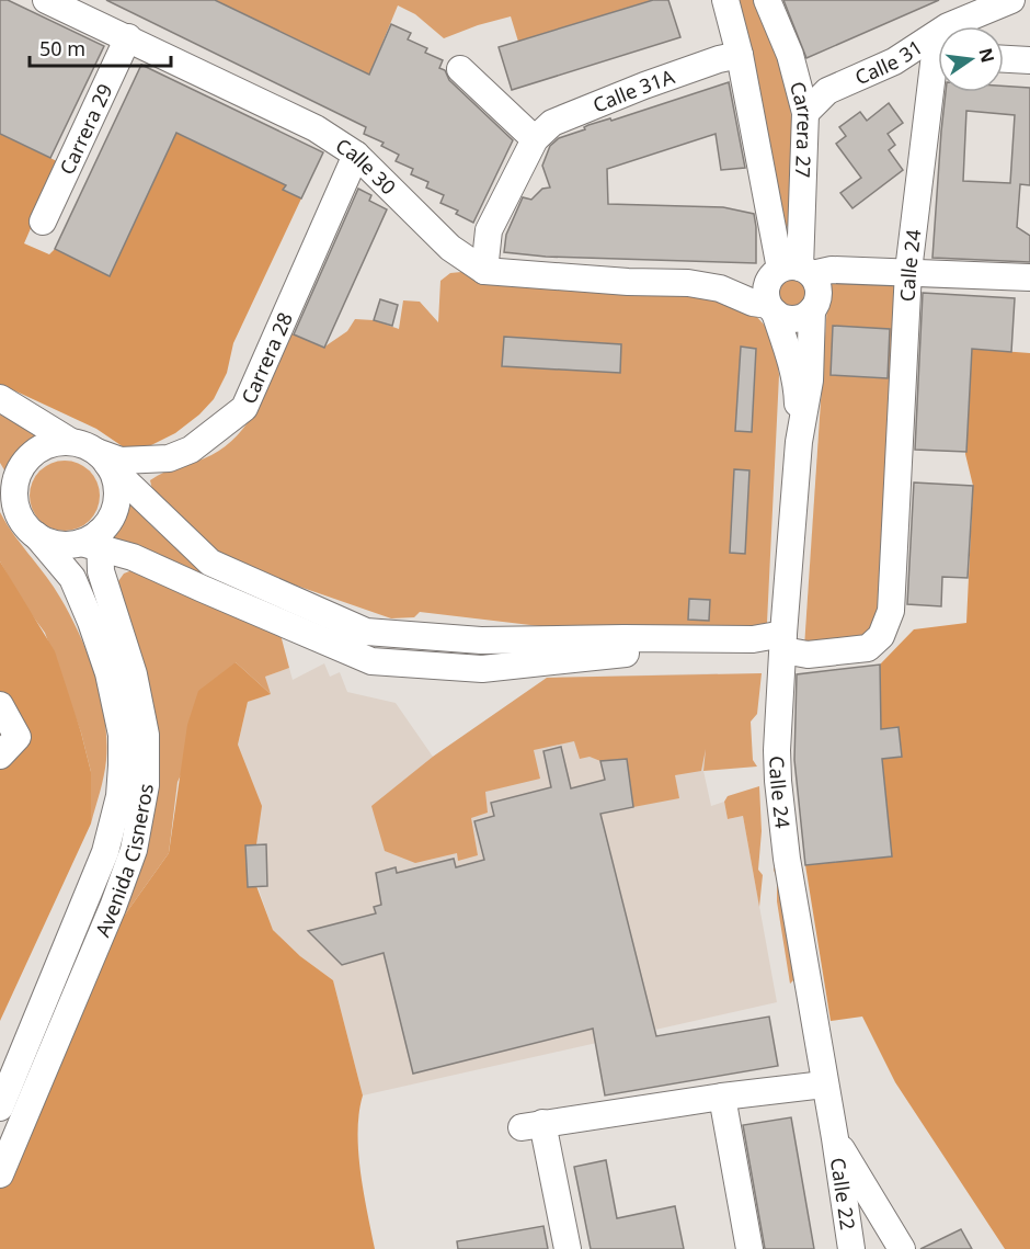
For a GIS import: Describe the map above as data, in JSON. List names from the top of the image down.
{
  "streets": {
    "street": [
      "Calle 31",
      "Calle 31A",
      "Carrera 29",
      "Carrera 27",
      "Calle 30",
      "Calle 24",
      "Carrera 28",
      "Avenida Cisneros",
      "Calle 22"
    ]
  },
  "crossings": [
    ["Calle 31", "Carrera 27"],
    ["Calle 31A", "Carrera 27"],
    ["Carrera 29", "Calle 30"],
    ["Carrera 27", "Calle 30"],
    ["Calle 30", "Calle 24"],
    ["Calle 30", "Carrera 28"],
    ["Calle 24", "Calle 22"],
    ["Carrera 28", "Avenida Cisneros"]
  ],
  "scale_bar": "50 m",
  "north": "right"
}
